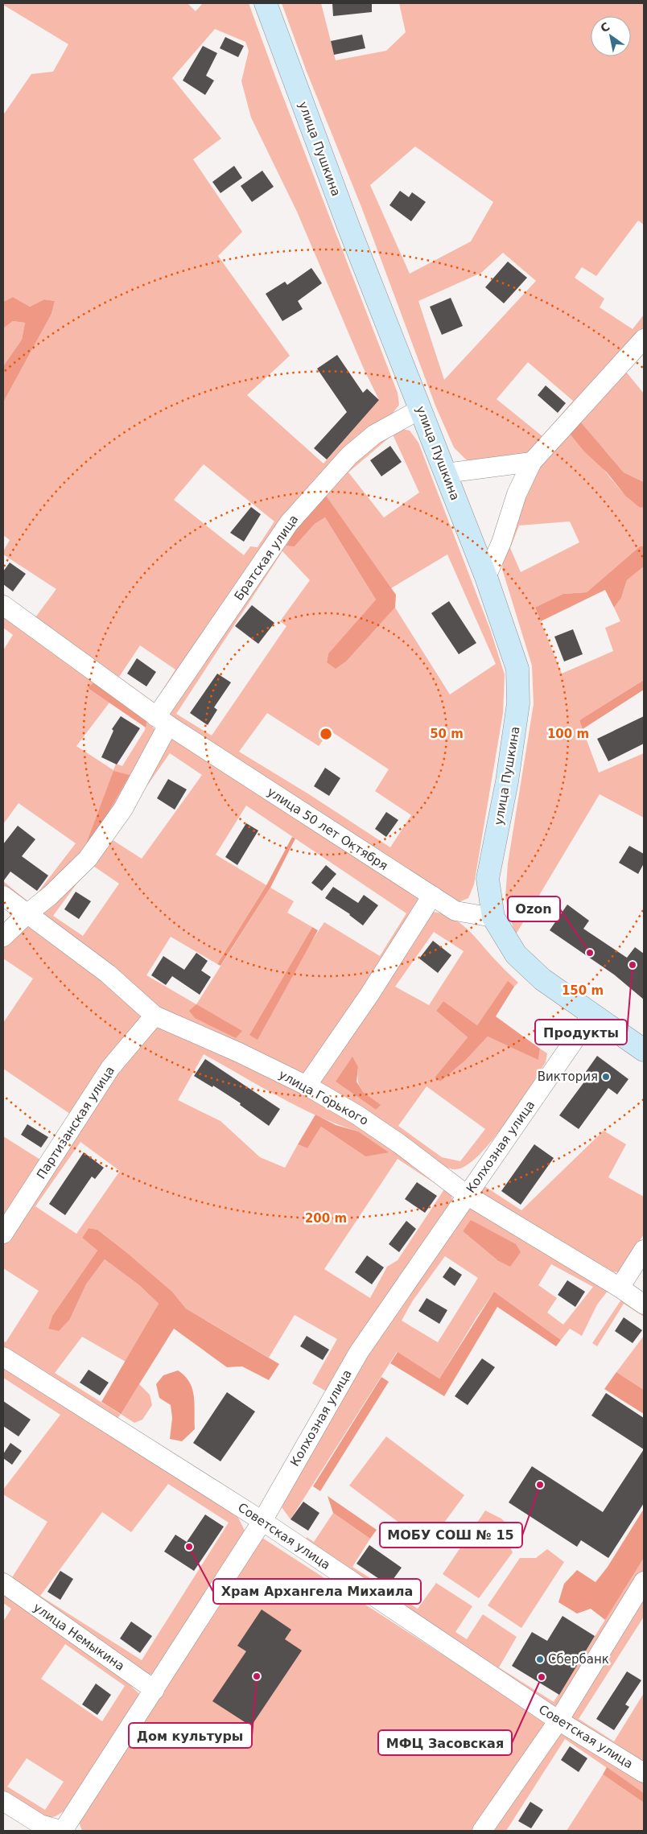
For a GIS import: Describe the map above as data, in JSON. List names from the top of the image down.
{
  "streets": {
    "main road": ["улица Пушкина"],
    "street": [
      "Братская улица",
      "улица 50 лет Октября",
      "улица Горького",
      "Партизанская улица",
      "Колхозная улица",
      "Советская улица",
      "улица Немыкина"
    ]
  },
  "crossings": [
    ["улица Пушкина", "Братская улица"],
    ["улица Пушкина", "улица 50 лет Октября"],
    ["Братская улица", "улица 50 лет Октября"],
    ["Братская улица", "улица Горького"],
    ["улица Горького", "Партизанская улица"],
    ["улица Горького", "Колхозная улица"],
    ["Колхозная улица", "Советская улица"],
    ["Колхозная улица", "улица Немыкина"]
  ],
  "places": [
    "Ozon",
    "Продукты",
    "Виктория",
    "МОБУ СОШ № 15",
    "Храм Архангела Михаила",
    "Сбербанк",
    "Дом культуры",
    "МФЦ Засовская"
  ],
  "north": "top left",
  "rings": [
    "50 m",
    "100 m",
    "150 m",
    "200 m"
  ]
}
